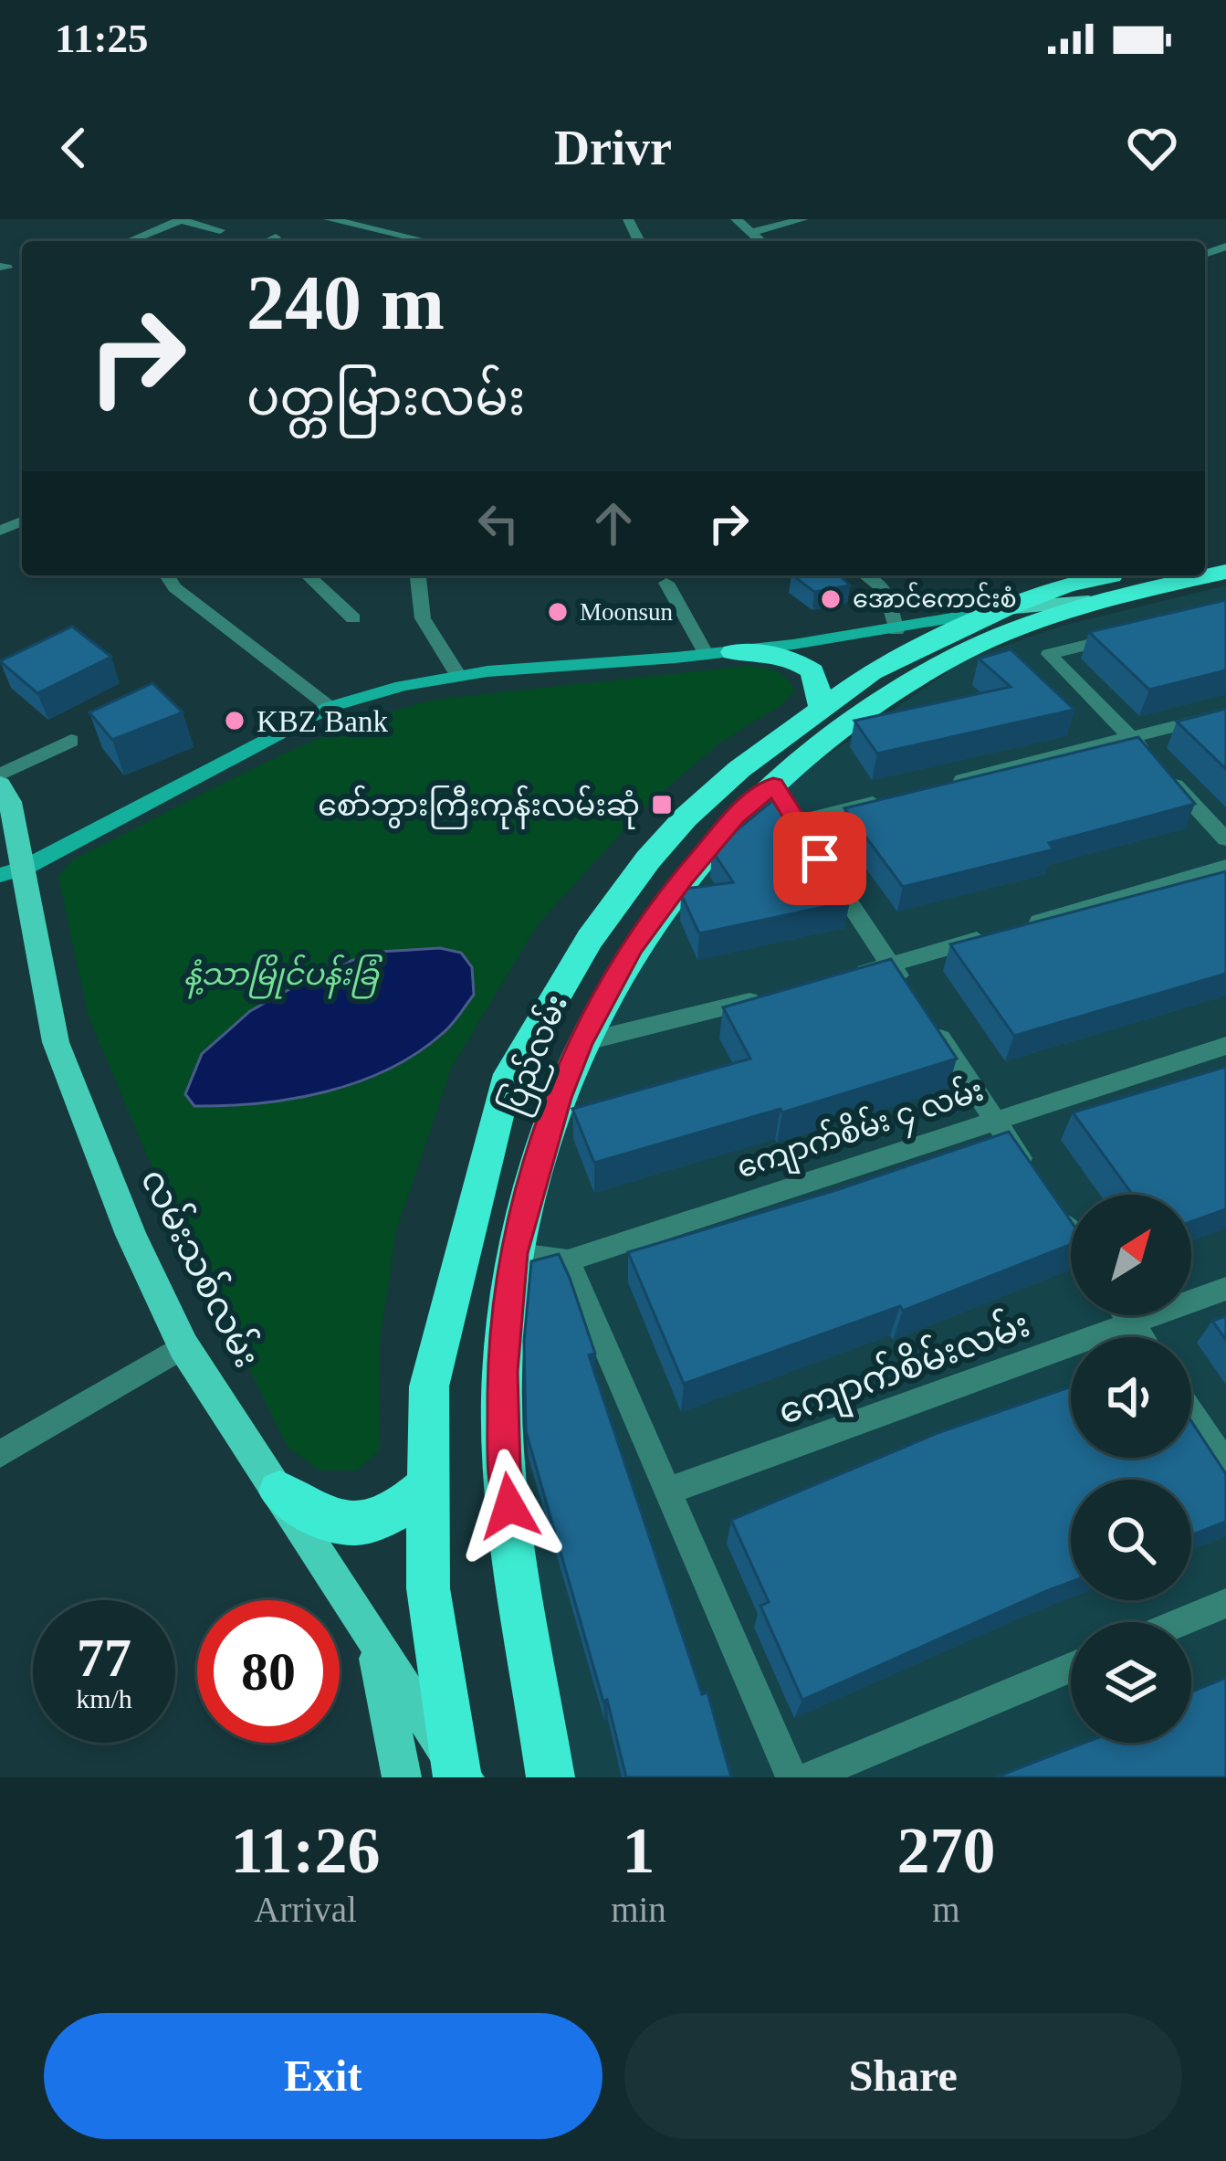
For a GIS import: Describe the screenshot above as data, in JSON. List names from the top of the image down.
{
  "streets": {
    "highway": ["ပြည်လမ်း"],
    "main road": ["လမ်းသစ်လမ်း"],
    "street": ["ကျောက်စိမ်း ၄ လမ်း", "ကျောက်စိမ်းလမ်း"]
  },
  "crossings": [
    ["ပြည်လမ်း", "ကျောက်စိမ်း ၄ လမ်း"],
    ["ပြည်လမ်း", "လမ်းသစ်လမ်း"]
  ],
  "parks": ["နံ့သာမြိုင်ပန်းခြံ"],
  "places": {
    "other": ["အောင်ကောင်းစံ", "Moonsun", "KBZ Bank"],
    "transit": ["စော်ဘွားကြီးကုန်းလမ်းဆုံ"]
  },
  "north": "top right",
  "page": {
    "status": "11:25",
    "header": "Drivr",
    "turn": ["240 m", "ပတ္တမြားလမ်း"],
    "speed": "77 km/h",
    "limit": "80",
    "eta": [
      "11:26",
      "Arrival",
      "1",
      "min",
      "270",
      "m"
    ],
    "buttons": ["Exit", "Share"]
  }
}
